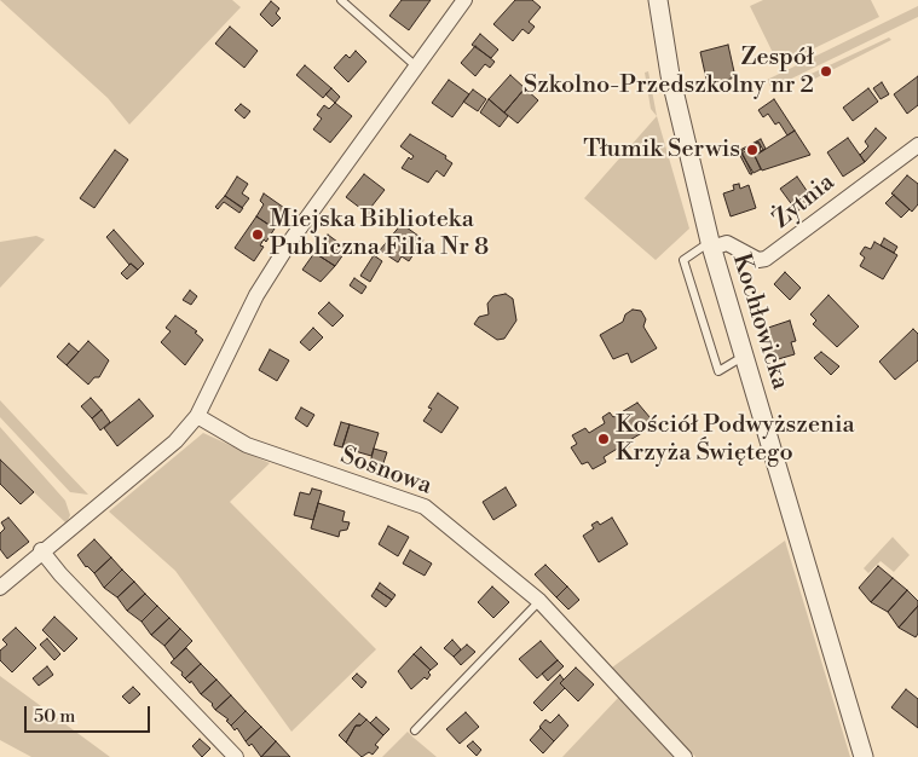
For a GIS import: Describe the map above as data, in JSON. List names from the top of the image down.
{
  "streets": {
    "street": ["Żytnia", "Kochłowicka", "Sosnowa"]
  },
  "crossings": [
    ["Żytnia", "Kochłowicka"]
  ],
  "places": [
    "Zespół Szkolno-Przedszkolny nr 2",
    "Tłumik Serwis",
    "Miejska Biblioteka Publiczna Filia Nr 8",
    "Kościół Podwyższenia Krzyża Świętego"
  ],
  "scale_bar": "50 m"
}
